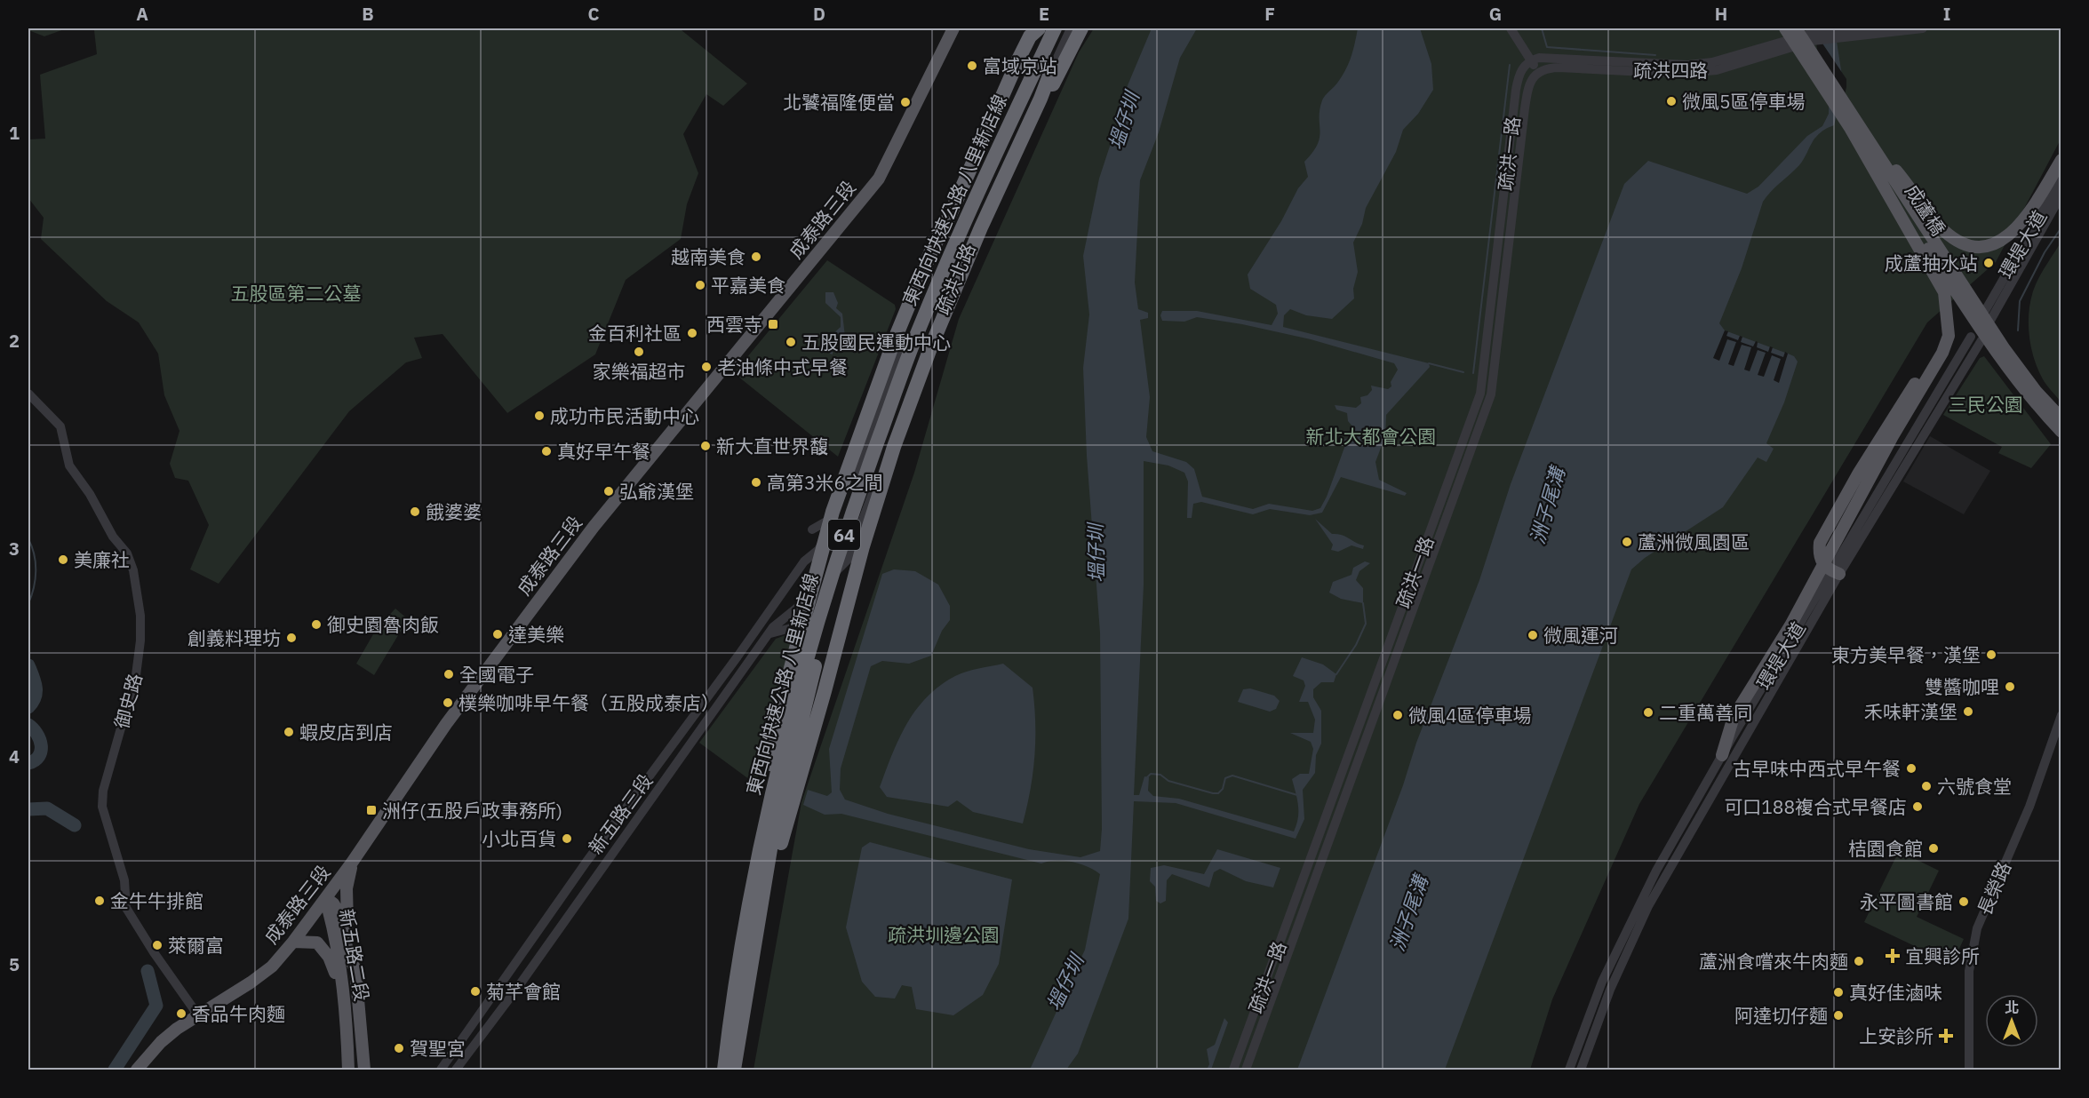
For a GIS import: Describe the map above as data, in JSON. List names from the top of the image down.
{
  "streets": {
    "highway": ["東西向快速公路 八里新店線", "64"],
    "main road": ["成蘆橋", "成泰路三段", "新五路二段"],
    "street": [
      "疏洪四路",
      "疏洪一路",
      "環堤大道",
      "疏洪北路",
      "御史路",
      "新五路三段",
      "長榮路"
    ]
  },
  "crossings": [
    ["疏洪四路", "疏洪一路"],
    ["成泰路三段", "御史路"],
    ["成泰路三段", "新五路二段"],
    ["疏洪北路", "新五路三段"]
  ],
  "water": ["塭仔圳", "洲子尾溝"],
  "parks": [
    "五股區第二公墓",
    "三民公園",
    "新北大都會公園",
    "疏洪圳邊公園"
  ],
  "places": {
    "other": [
      "富域京站",
      "微風5區停車場",
      "北饕福隆便當",
      "越南美食",
      "成蘆抽水站",
      "平嘉美食",
      "金百利社區",
      "五股國民運動中心",
      "家樂福超市",
      "老油條中式早餐",
      "成功市民活動中心",
      "新大直世界馥",
      "真好早午餐",
      "高第3米6之間",
      "弘爺漢堡",
      "餓婆婆",
      "蘆洲微風園區",
      "美廉社",
      "御史園魯肉飯",
      "達美樂",
      "微風運河",
      "創義料理坊",
      "東方美早餐，漢堡",
      "全國電子",
      "雙醬咖哩",
      "樸樂咖啡早午餐（五股成泰店）",
      "禾味軒漢堡",
      "二重萬善同",
      "微風4區停車場",
      "蝦皮店到店",
      "古早味中西式早午餐",
      "六號食堂",
      "可口188複合式早餐店",
      "小北百貨",
      "桔園食館",
      "金牛牛排館",
      "永平圖書館",
      "萊爾富",
      "蘆洲食嚐來牛肉麵",
      "菊芊會館",
      "真好佳滷味",
      "香品牛肉麵",
      "阿達切仔麵",
      "賀聖宮"
    ],
    "transit": ["西雲寺", "洲仔(五股戶政事務所)"],
    "health": ["宜興診所", "上安診所"]
  },
  "north": "top",
  "grid": {
    "columns": [
      "A",
      "B",
      "C",
      "D",
      "E",
      "F",
      "G",
      "H",
      "I"
    ],
    "rows": [
      "1",
      "2",
      "3",
      "4",
      "5"
    ]
  }
}
